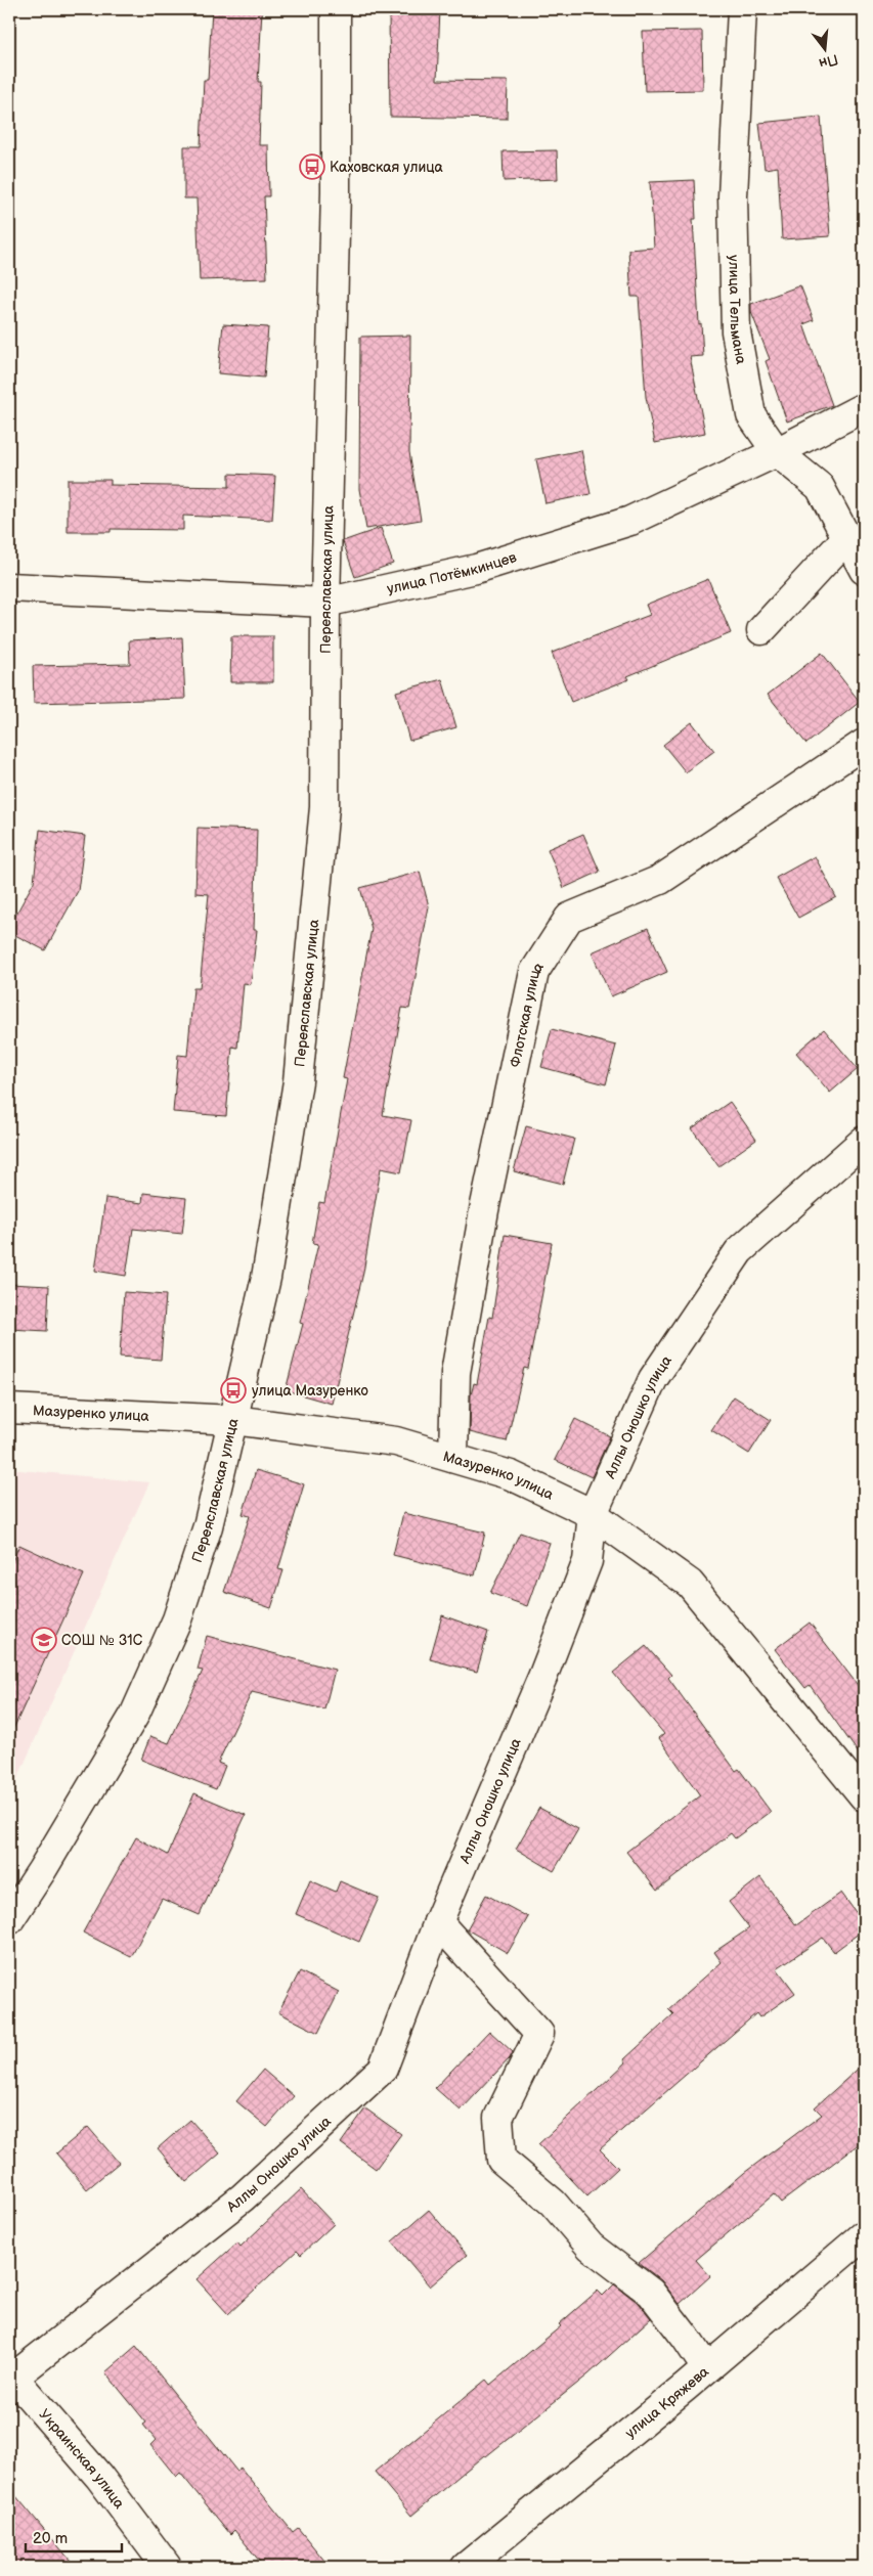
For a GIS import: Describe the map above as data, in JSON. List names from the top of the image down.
{
  "streets": {
    "street": [
      "улица Тельмана",
      "улица Потёмкинцев",
      "Переяславская улица",
      "Флотская улица",
      "Мазуренко улица",
      "Аллы Оношко улица",
      "улица Кряжева",
      "Украинская улица"
    ]
  },
  "crossings": [
    ["улица Тельмана", "улица Потёмкинцев"],
    ["улица Потёмкинцев", "Переяславская улица"],
    ["Переяславская улица", "Мазуренко улица"],
    ["Флотская улица", "Мазуренко улица"],
    ["Мазуренко улица", "Аллы Оношко улица"],
    ["Аллы Оношко улица", "Украинская улица"]
  ],
  "places": {
    "bus stop": ["Каховская улица", "улица Мазуренко"],
    "school or university": ["СОШ № 31С"]
  },
  "scale_bar": "20 m",
  "north": "bottom"
}
